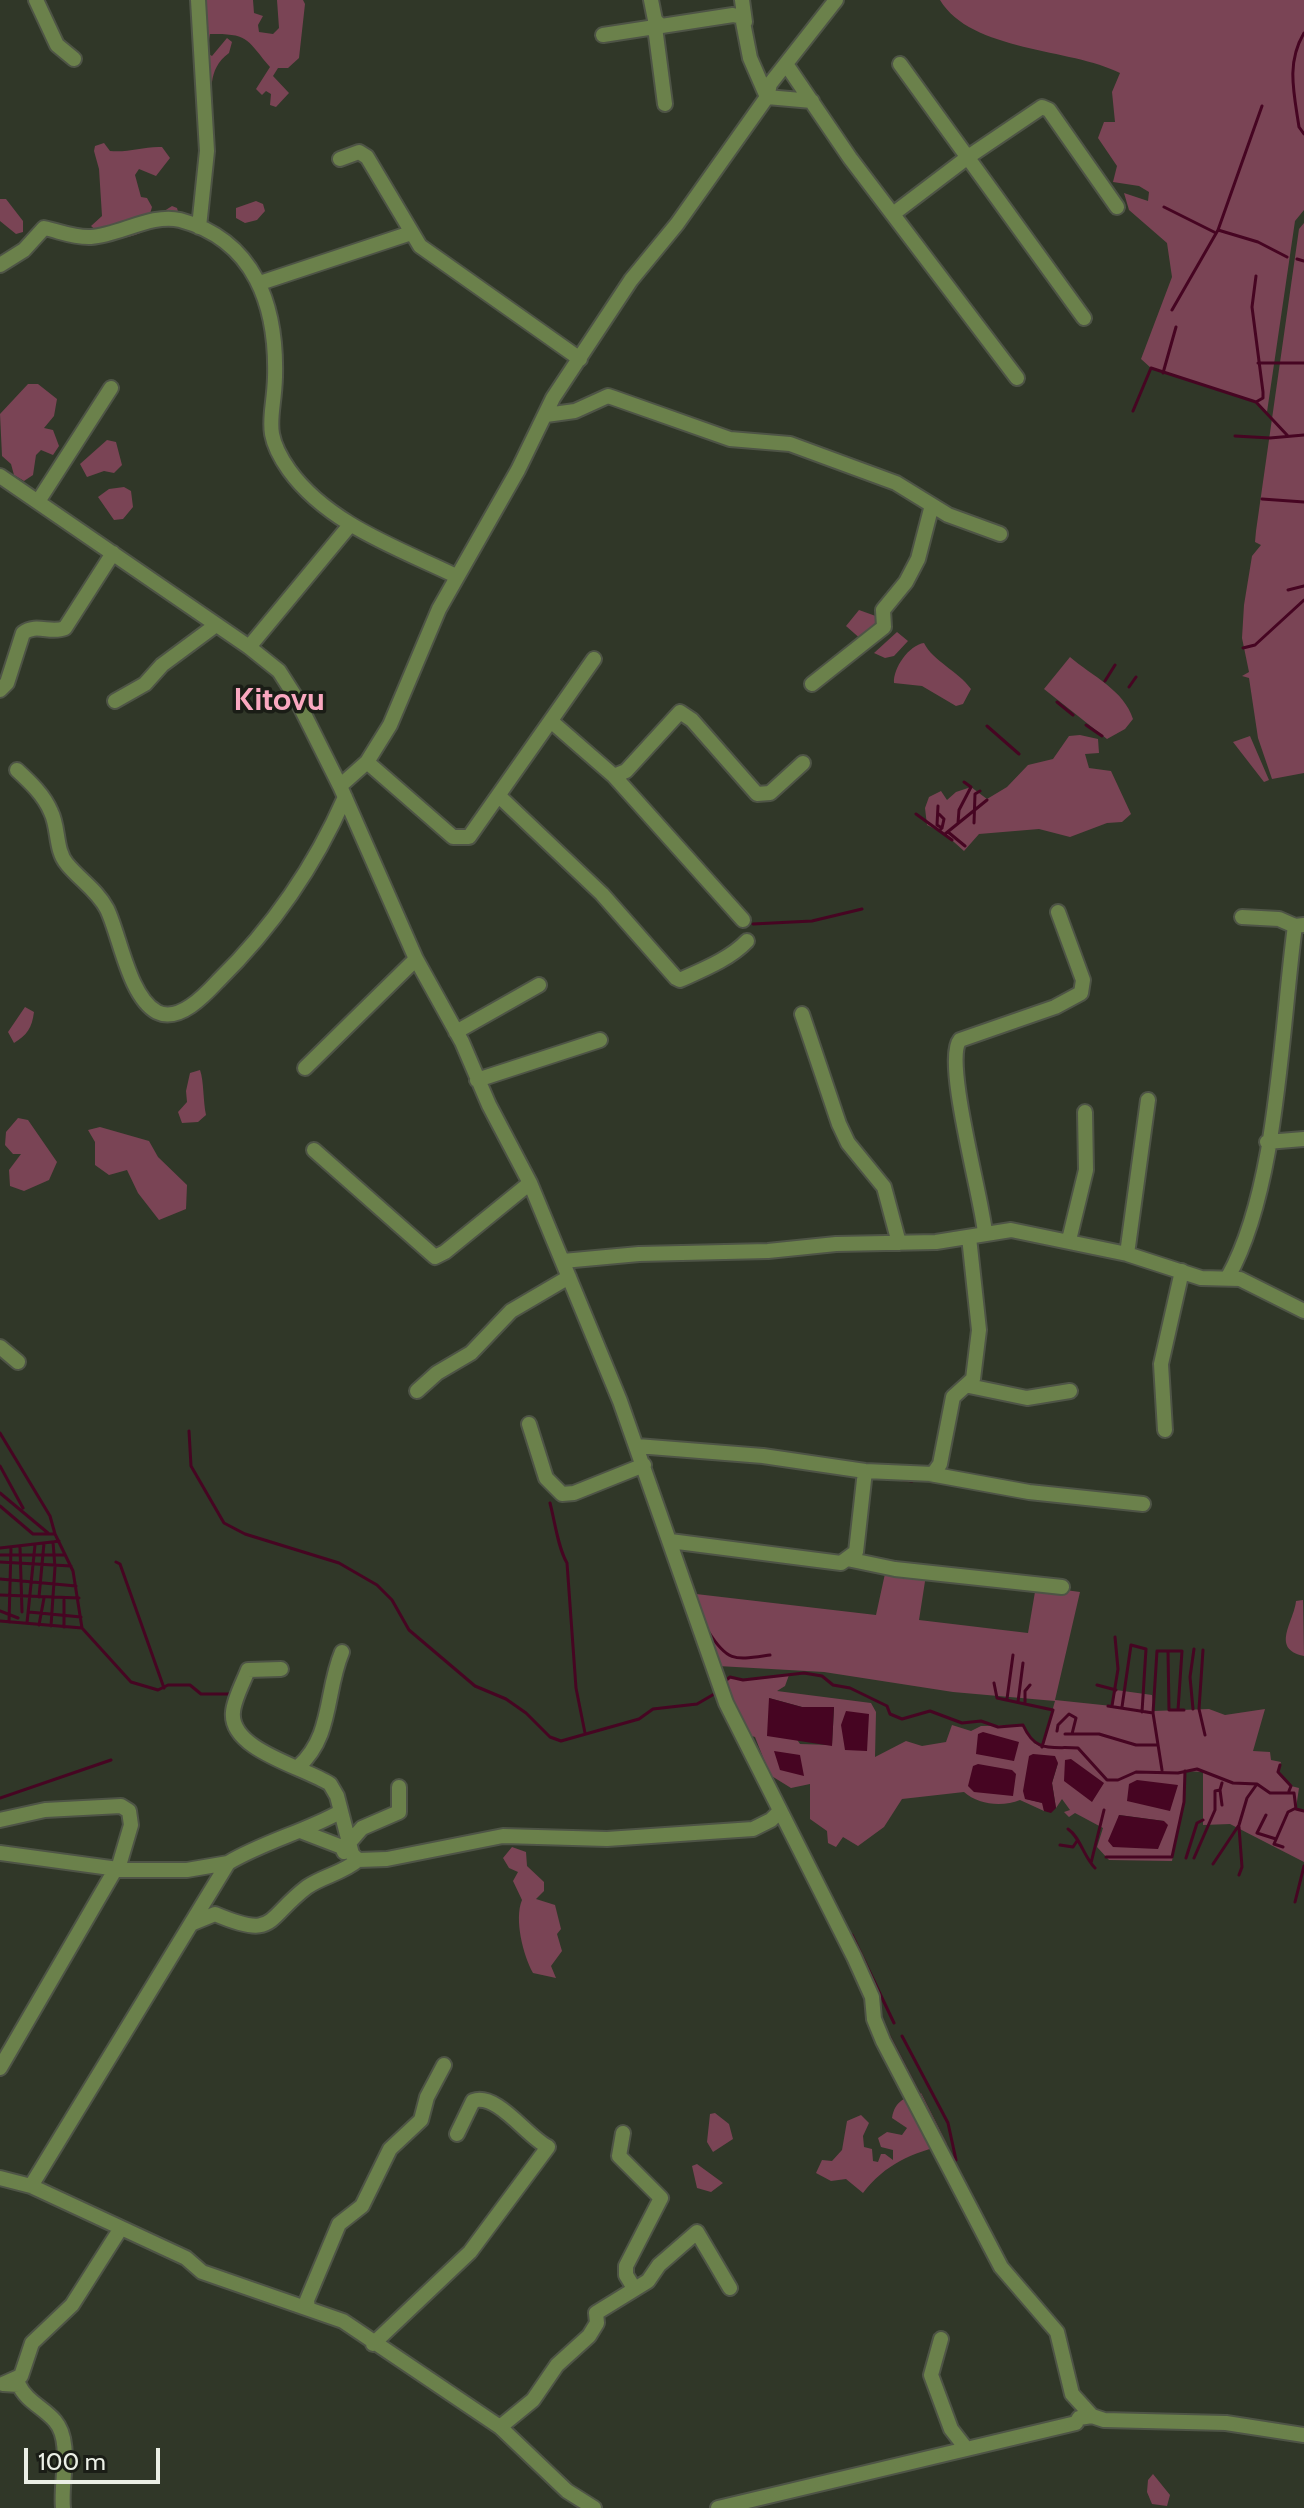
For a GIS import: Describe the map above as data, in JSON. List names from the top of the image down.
{
  "districts": ["Kitovu"],
  "scale_bar": "100 m"
}
